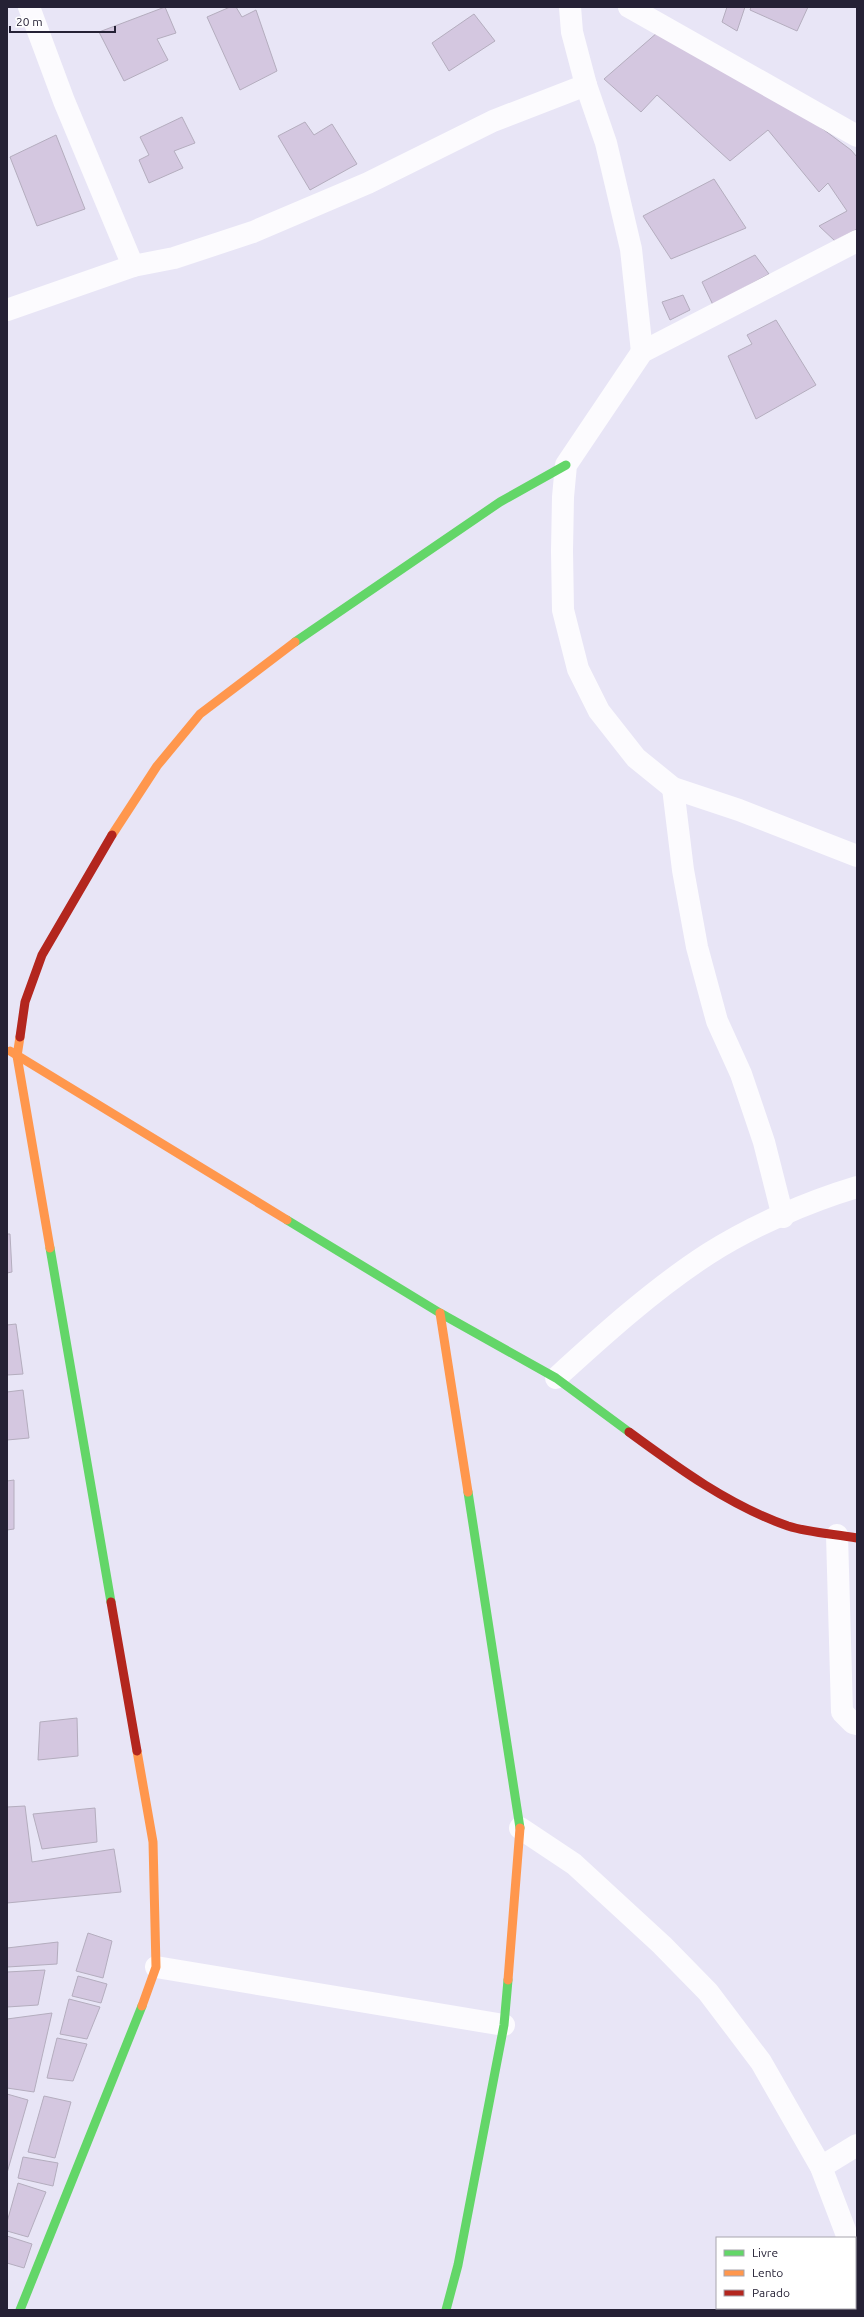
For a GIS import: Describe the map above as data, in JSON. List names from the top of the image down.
{
  "legend": ["Livre", "Lento", "Parado"],
  "scale_bar": "20 m"
}
